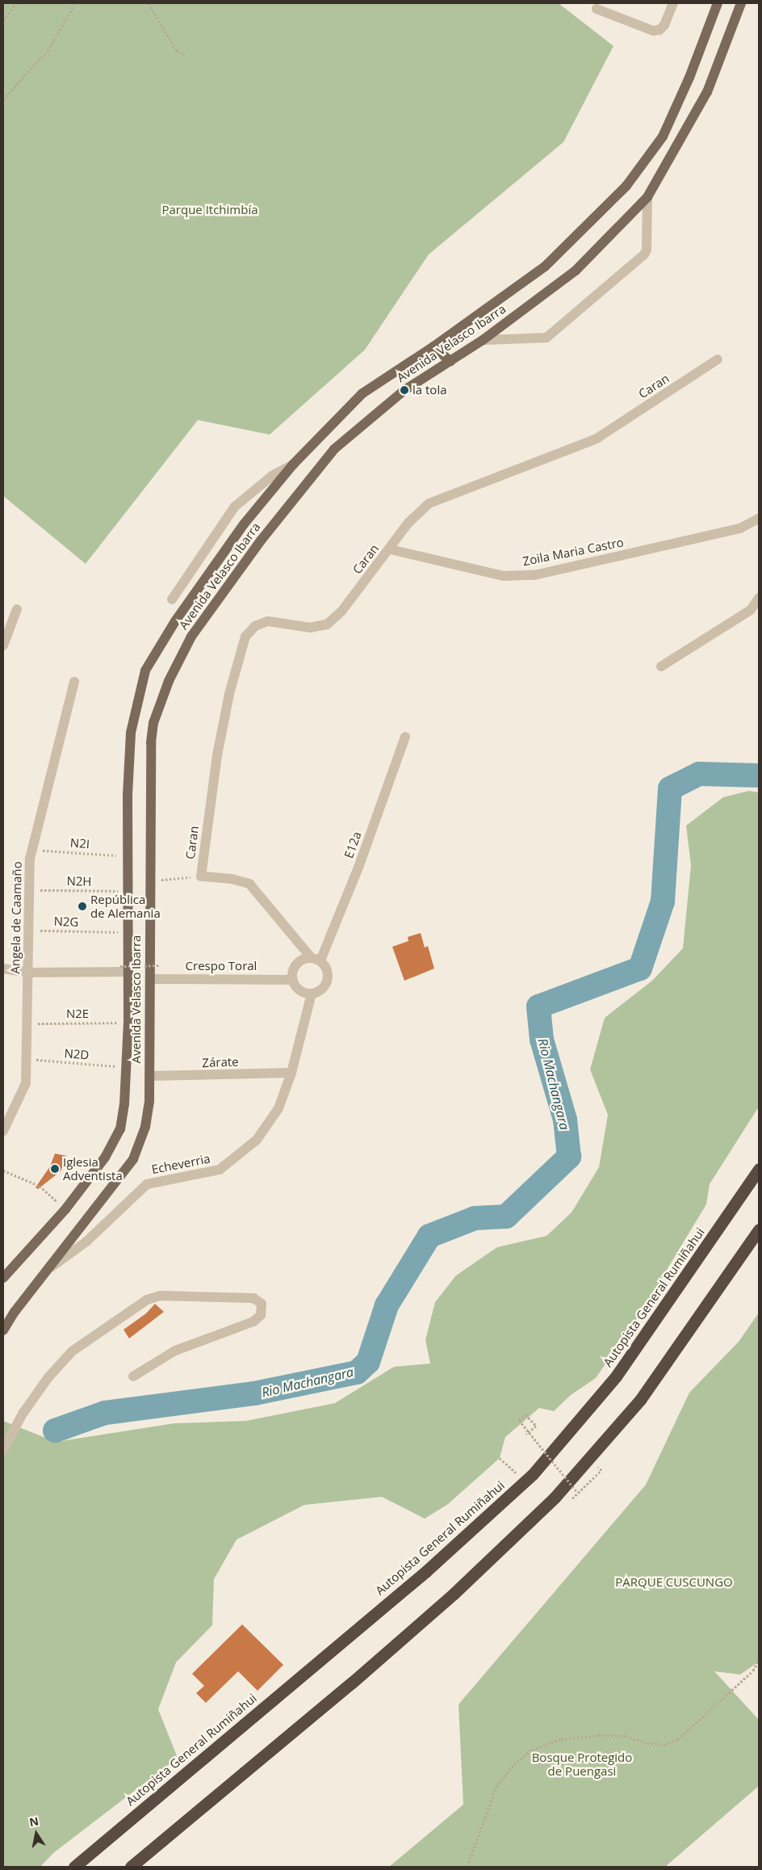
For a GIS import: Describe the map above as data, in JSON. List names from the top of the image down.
{
  "streets": {
    "highway": ["Autopista General Rumiñahui"],
    "main road": ["Avenida Velasco Ibarra"],
    "street": [
      "Caran",
      "Zoila Maria Castro",
      "E12a",
      "Angela de Caamaño",
      "Crespo Toral",
      "Zárate",
      "Echeverria"
    ],
    "path": [
      "N2I",
      "N2H",
      "N2G",
      "N2E",
      "N2D"
    ]
  },
  "crossings": [
    ["Avenida Velasco Ibarra", "N2I"],
    ["Avenida Velasco Ibarra", "N2H"],
    ["Avenida Velasco Ibarra", "N2G"],
    ["Avenida Velasco Ibarra", "Crespo Toral"],
    ["Avenida Velasco Ibarra", "N2E"],
    ["Avenida Velasco Ibarra", "N2D"],
    ["Avenida Velasco Ibarra", "Zárate"],
    ["Avenida Velasco Ibarra", "Echeverria"],
    ["Caran", "Zoila Maria Castro"],
    ["N2I", "Angela de Caamaño"],
    ["E12a", "Crespo Toral"],
    ["E12a", "Echeverria"],
    ["N2H", "Angela de Caamaño"],
    ["Angela de Caamaño", "N2G"],
    ["Angela de Caamaño", "N2E"],
    ["Angela de Caamaño", "N2D"],
    ["Crespo Toral", "Echeverria"],
    ["Zárate", "Echeverria"]
  ],
  "water": ["Rio Machangara"],
  "parks": ["Parque Itchimbía", "PARQUE CUSCUNGO", "Bosque Protegido de Puengasi"],
  "places": ["la tola", "República de Alemania", "Iglesia Adventista"],
  "north": "top"
}
